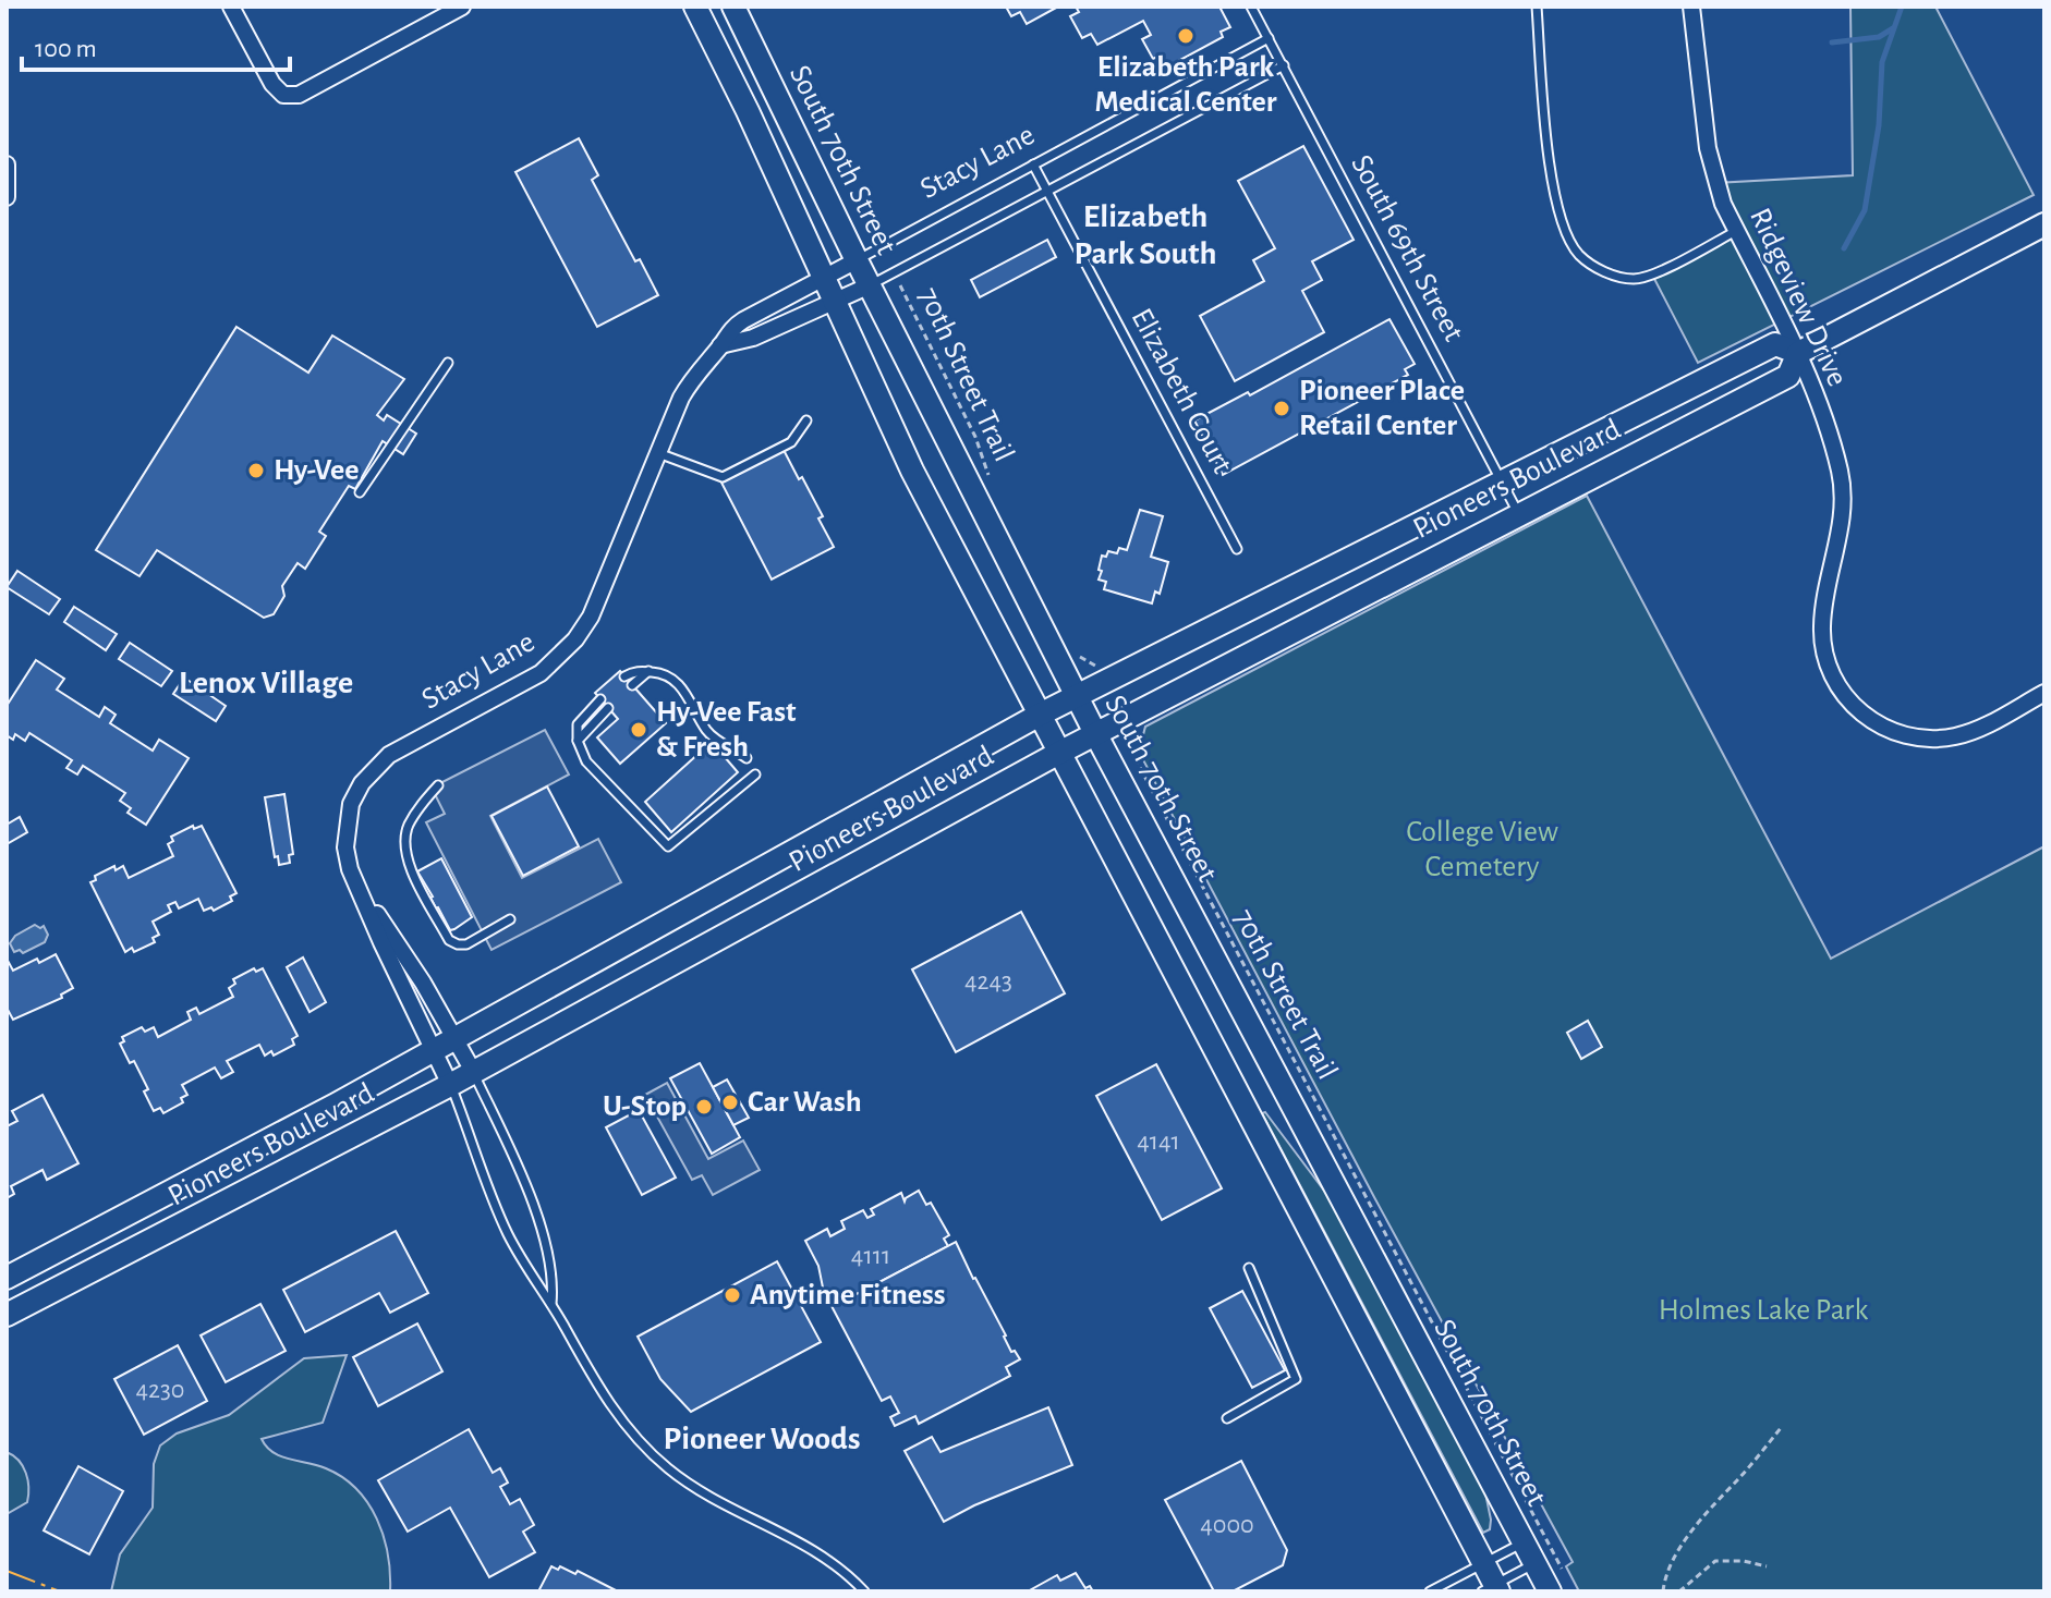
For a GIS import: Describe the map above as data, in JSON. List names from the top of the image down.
{
  "streets": {
    "main road": ["South 70th Street", "Pioneers Boulevard"],
    "street": ["Stacy Lane", "Ridgeview Drive"],
    "lane": ["South 69th Street", "Elizabeth Court"],
    "path": ["70th Street Trail"]
  },
  "crossings": [
    ["South 70th Street", "Stacy Lane"],
    ["South 70th Street", "70th Street Trail"],
    ["South 70th Street", "Pioneers Boulevard"],
    ["Stacy Lane", "South 69th Street"],
    ["Stacy Lane", "70th Street Trail"],
    ["Stacy Lane", "Elizabeth Court"],
    ["Stacy Lane", "Pioneers Boulevard"],
    ["South 69th Street", "Pioneers Boulevard"],
    ["Ridgeview Drive", "Pioneers Boulevard"],
    ["70th Street Trail", "Pioneers Boulevard"]
  ],
  "districts": ["Elizabeth Park South", "Lenox Village", "Pioneer Woods"],
  "parks": ["College View Cemetery", "Holmes Lake Park"],
  "places": [
    "Elizabeth Park Medical Center",
    "Pioneer Place Retail Center",
    "Hy-Vee",
    "Hy-Vee Fast & Fresh",
    "Car Wash",
    "U-Stop",
    "Anytime Fitness"
  ],
  "house_numbers": [
    "4243",
    "4141",
    "4111",
    "4230",
    "4000"
  ],
  "scale_bar": "100 m"
}
